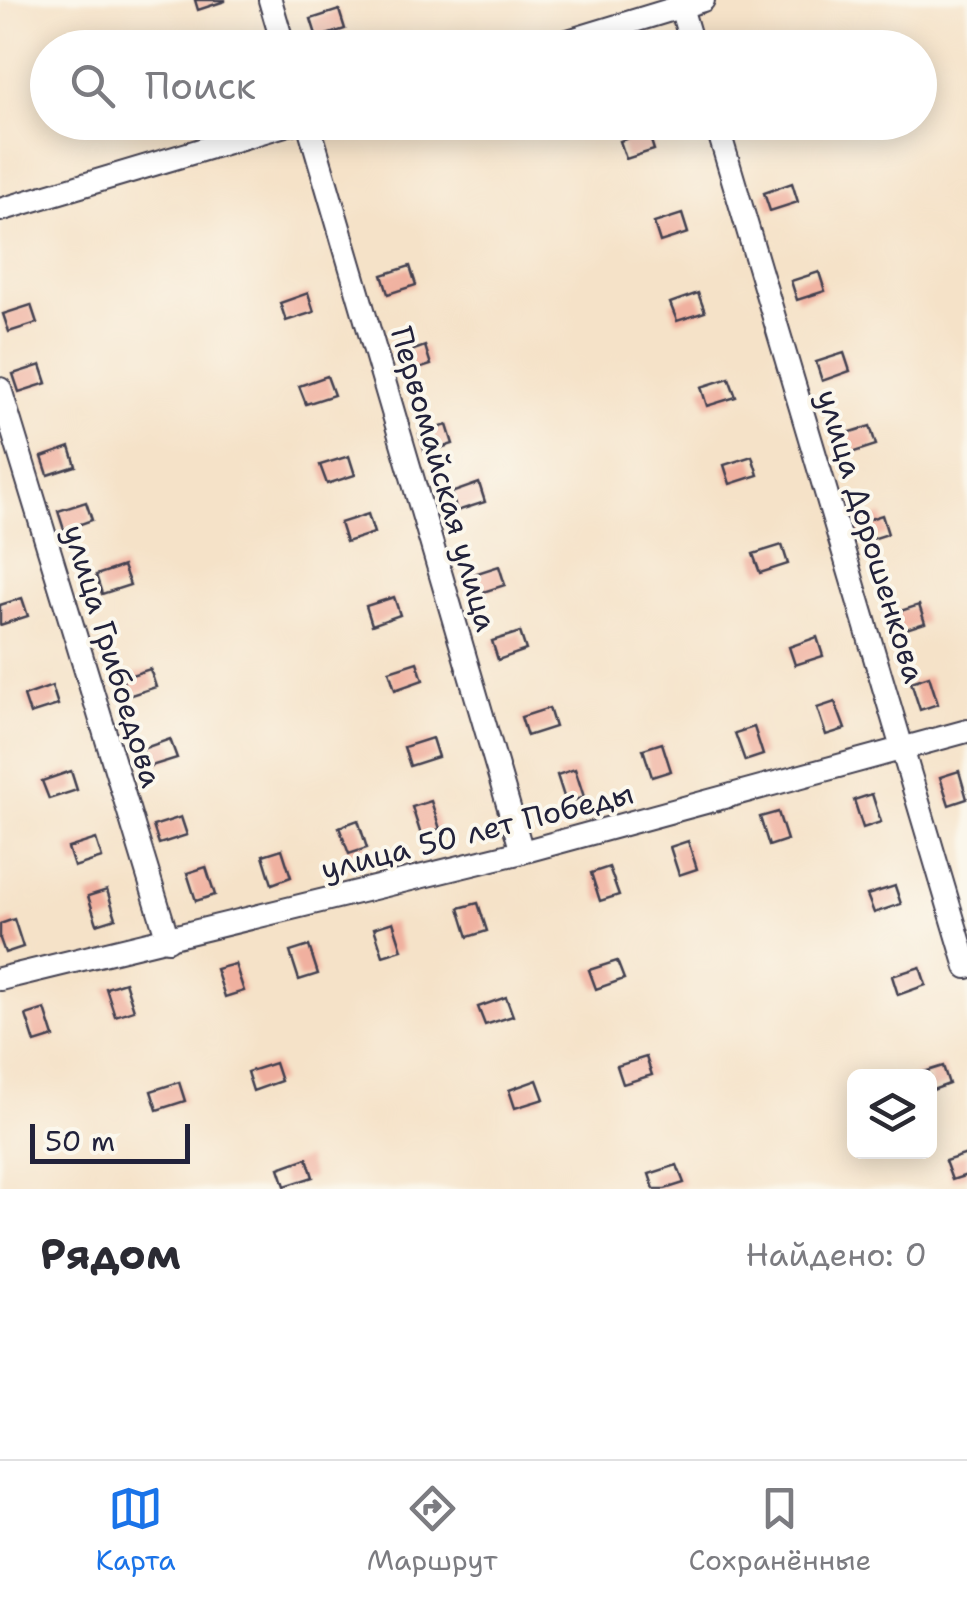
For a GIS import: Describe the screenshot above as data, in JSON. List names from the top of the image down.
{
  "streets": {
    "street": [
      "Первомайская улица",
      "улица Дорошенкова",
      "улица Грибоедова",
      "улица 50 лет Победы"
    ]
  },
  "crossings": [
    ["Первомайская улица", "улица 50 лет Победы"],
    ["улица Дорошенкова", "улица 50 лет Победы"],
    ["улица Грибоедова", "улица 50 лет Победы"]
  ],
  "scale_bar": "50 m",
  "page": {
    "search": "Поиск",
    "scale": "50 m",
    "heading": ["Рядом", "Найдено: 0"],
    "nav": ["Карта", "Маршрут", "Сохранённые"]
  }
}
